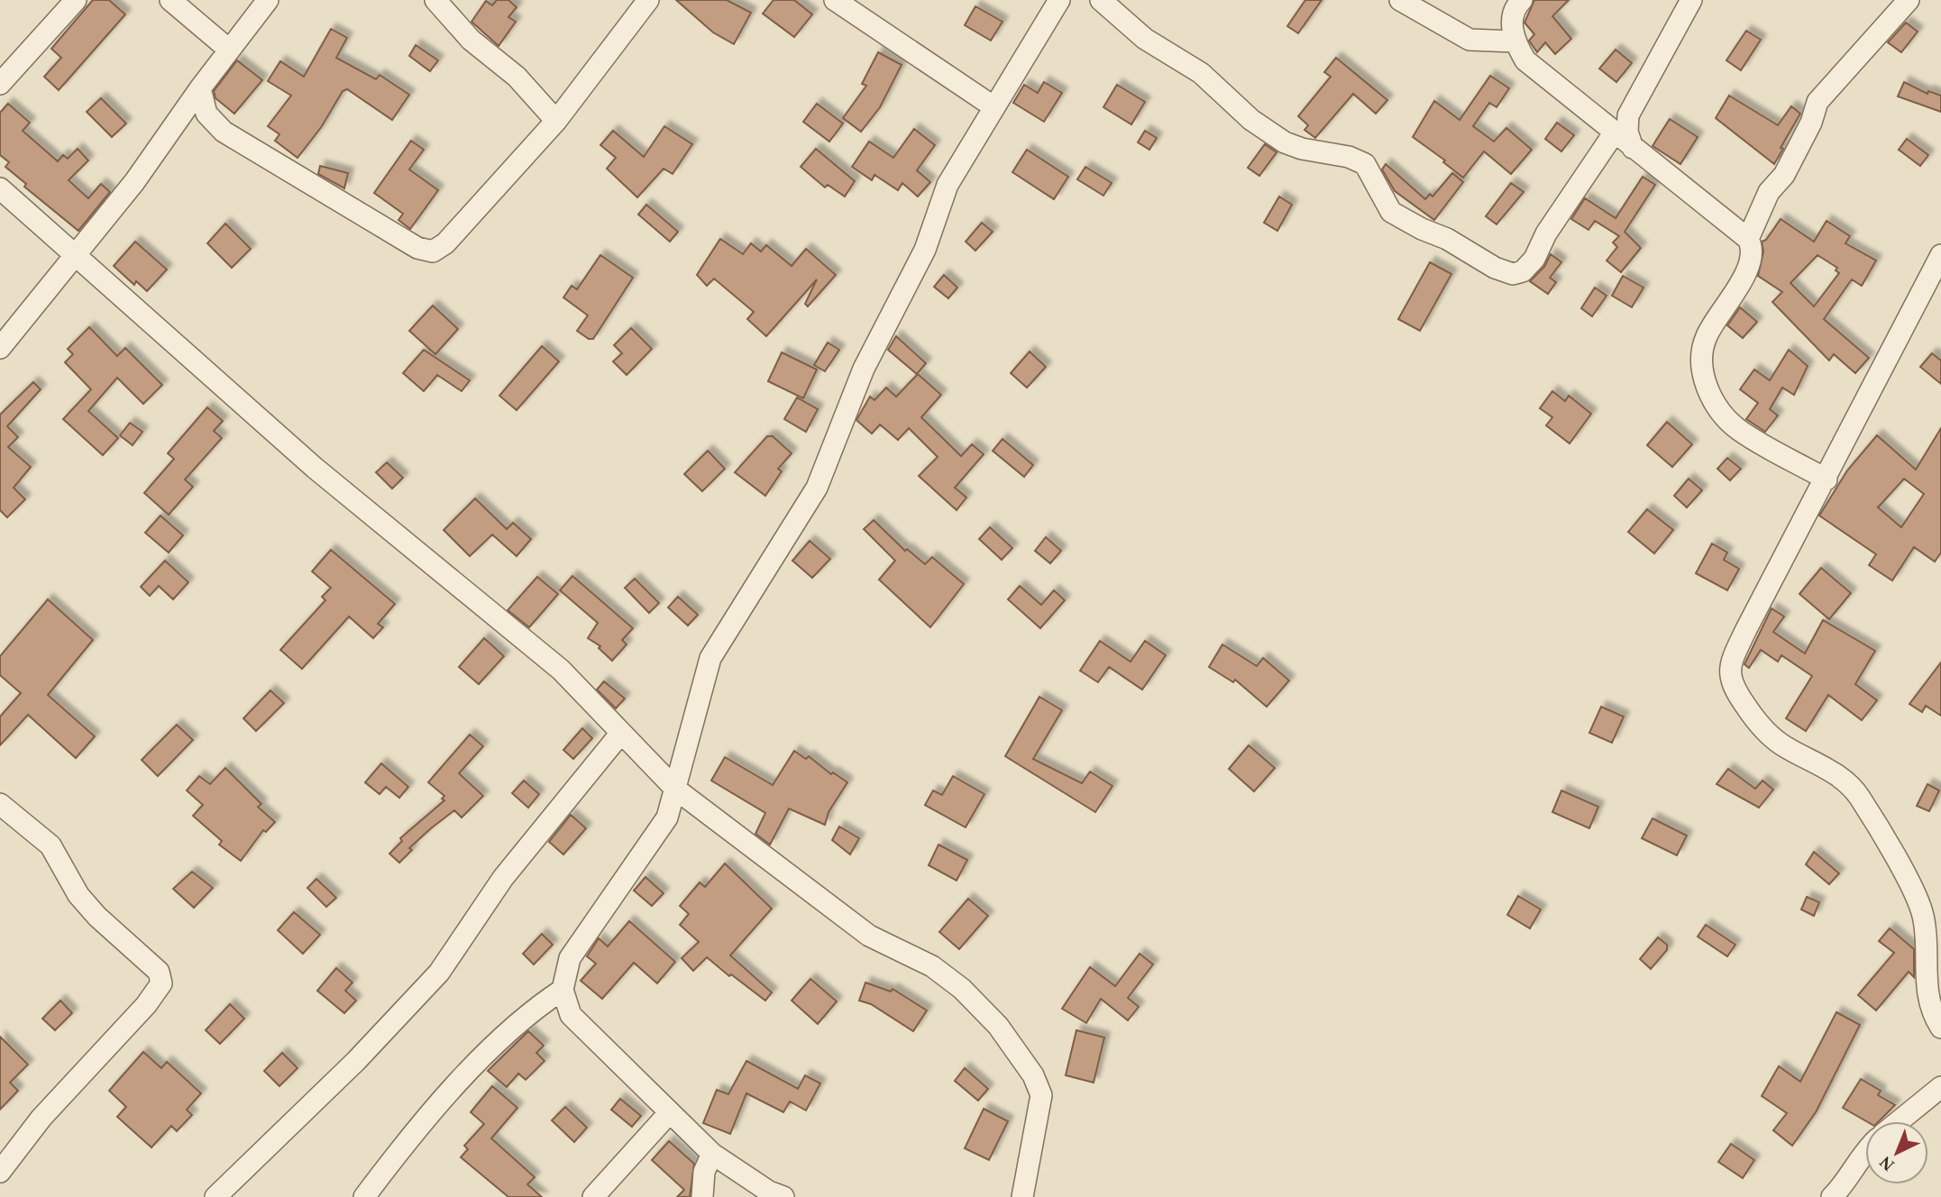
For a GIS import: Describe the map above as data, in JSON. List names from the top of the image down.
{
  "north": "bottom left"
}
